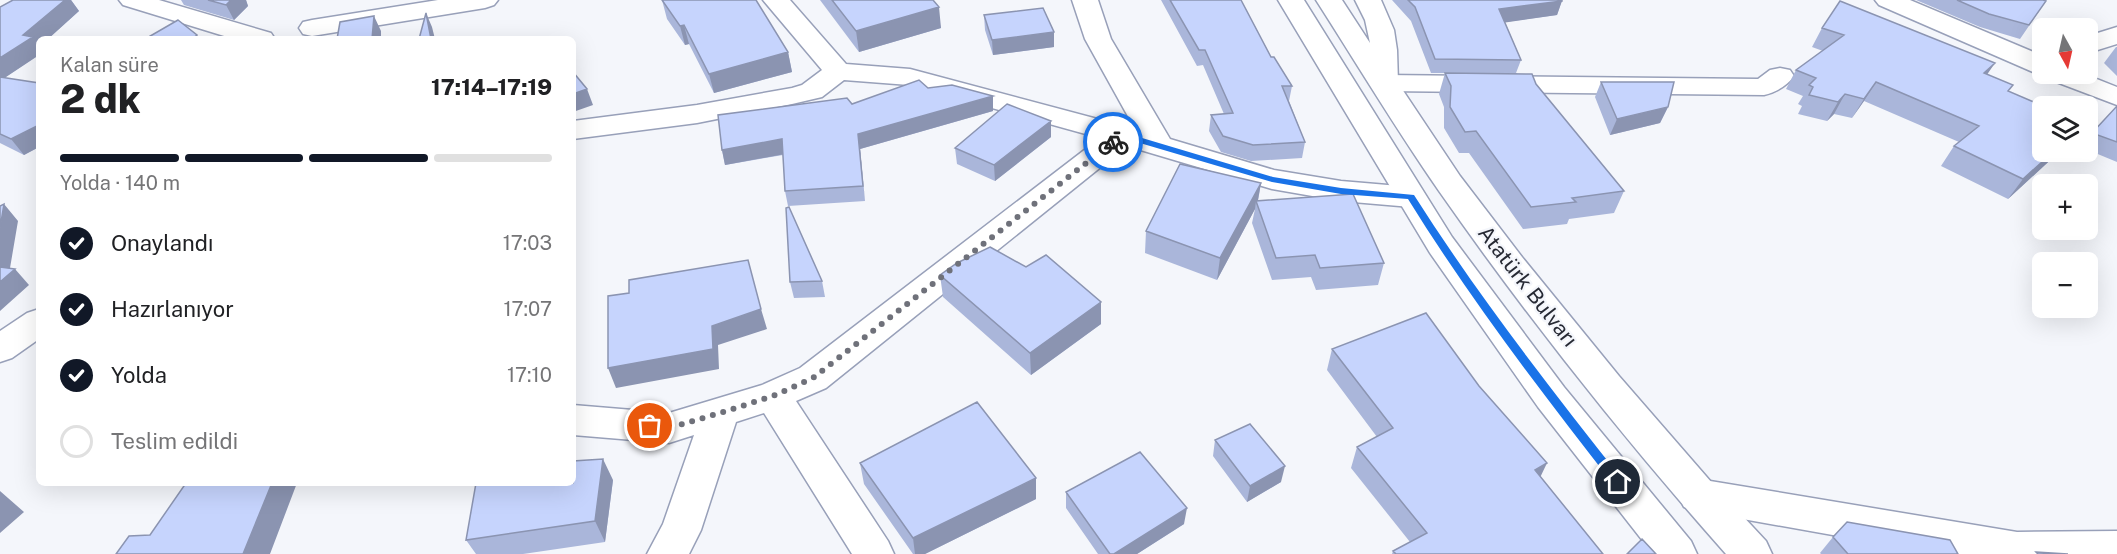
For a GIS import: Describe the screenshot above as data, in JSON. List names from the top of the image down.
{
  "streets": {
    "main road": ["Atatürk Bulvarı"]
  },
  "north": "bottom",
  "page": {
    "map_buttons": ["+", "−"],
    "heading": ["2 dk", "Kalan süre", "17:14–17:19"],
    "bar": "Yolda · 140 m",
    "list": [
      ["Onaylandı", "17:03"],
      ["Hazırlanıyor", "17:07"],
      ["Yolda", "17:10"],
      "Teslim edildi"
    ]
  }
}
